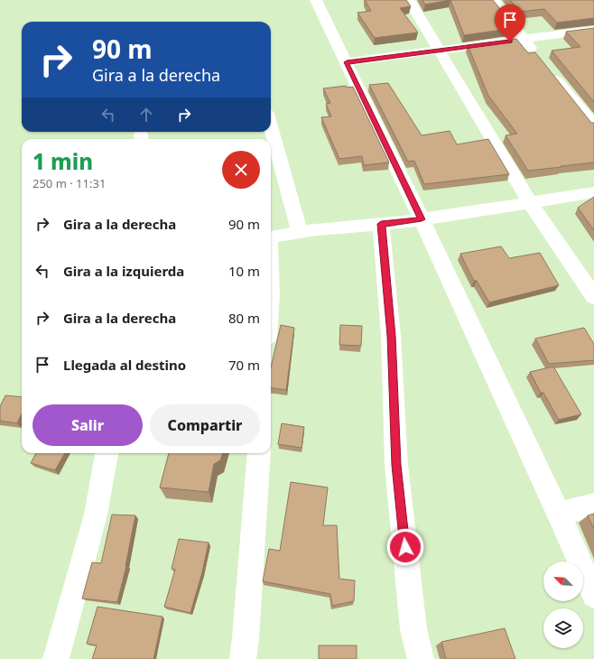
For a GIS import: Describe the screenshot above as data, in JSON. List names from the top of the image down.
{
  "north": "top left",
  "page": {
    "turn": ["90 m", "Gira a la derecha"],
    "heading": ["1 min", "250 m · 11:31"],
    "list": [
      {
        "name": "Gira a la derecha",
        "value": "90 m"
      },
      {
        "name": "Gira a la izquierda",
        "value": "10 m"
      },
      {
        "name": "Gira a la derecha",
        "value": "80 m"
      },
      {
        "name": "Llegada al destino",
        "value": "70 m"
      }
    ],
    "buttons": ["Salir", "Compartir"]
  }
}
